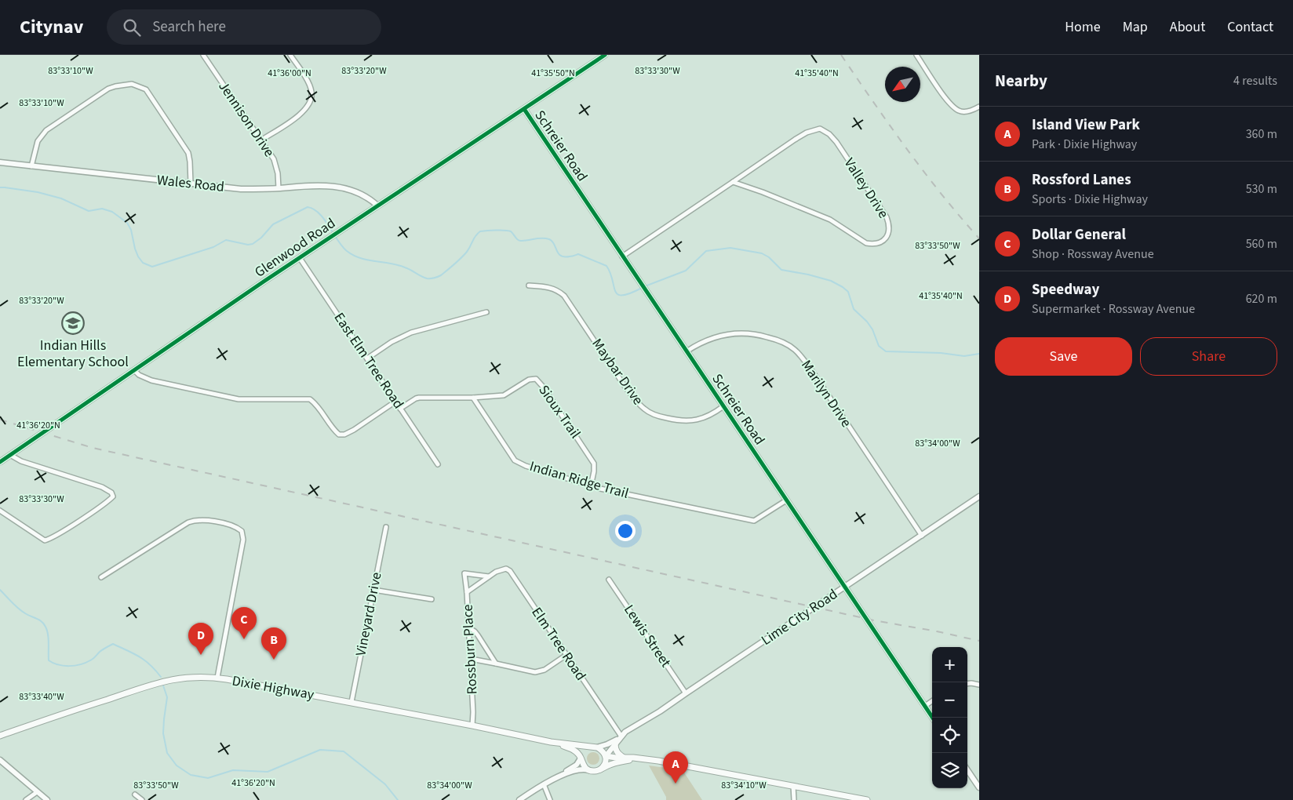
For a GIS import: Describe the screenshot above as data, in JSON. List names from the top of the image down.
{
  "streets": {
    "main road": ["Dixie Highway"],
    "street": [
      "Jennison Drive",
      "Schreier Road",
      "Wales Road",
      "Valley Drive",
      "Glenwood Road",
      "East Elm Tree Road",
      "Maybar Drive",
      "Marilyn Drive",
      "Sioux Trail",
      "Indian Ridge Trail",
      "Vineyard Drive",
      "Lime City Road",
      "Lewis Street",
      "Elm Tree Road",
      "Rossburn Place"
    ]
  },
  "crossings": [
    ["Jennison Drive", "Wales Road"],
    ["Schreier Road", "Valley Drive"],
    ["Schreier Road", "Glenwood Road"],
    ["Schreier Road", "Maybar Drive"],
    ["Schreier Road", "Marilyn Drive"],
    ["Schreier Road", "Indian Ridge Trail"],
    ["Schreier Road", "Lime City Road"],
    ["Wales Road", "Glenwood Road"],
    ["Glenwood Road", "East Elm Tree Road"],
    ["Marilyn Drive", "Lime City Road"],
    ["Sioux Trail", "Indian Ridge Trail"],
    ["Vineyard Drive", "Dixie Highway"],
    ["Lime City Road", "Lewis Street"],
    ["Lime City Road", "Elm Tree Road"],
    ["Lime City Road", "Dixie Highway"],
    ["Elm Tree Road", "Rossburn Place"],
    ["Rossburn Place", "Dixie Highway"]
  ],
  "places": {
    "school or university": ["Indian Hills Elementary School"]
  },
  "north": "bottom left",
  "page": {
    "header": "Citynav",
    "search": "Search here",
    "nav": [
      "Home",
      "Map",
      "About",
      "Contact"
    ],
    "heading": ["Nearby", "4 results"],
    "list": [
      {
        "mark": "A",
        "name": "Island View Park",
        "note": "Park · Dixie Highway",
        "value": "360 m"
      },
      {
        "mark": "B",
        "name": "Rossford Lanes",
        "note": "Sports · Dixie Highway",
        "value": "530 m"
      },
      {
        "mark": "C",
        "name": "Dollar General",
        "note": "Shop · Rossway Avenue",
        "value": "560 m"
      },
      {
        "mark": "D",
        "name": "Speedway",
        "note": "Supermarket · Rossway Avenue",
        "value": "620 m"
      }
    ],
    "buttons": ["Save", "Share"],
    "pins": [
      "C",
      "D",
      "B",
      "A"
    ],
    "map_buttons": ["+", "−"]
  },
  "coordinates": [
    "83°33'10\"W",
    "83°33'20\"W",
    "83°33'30\"W",
    "41°36'00\"N",
    "41°35'50\"N",
    "41°35'40\"N",
    "83°33'50\"W",
    "41°36'20\"N",
    "83°34'00\"W",
    "83°33'40\"W",
    "83°34'10\"W"
  ]
}
